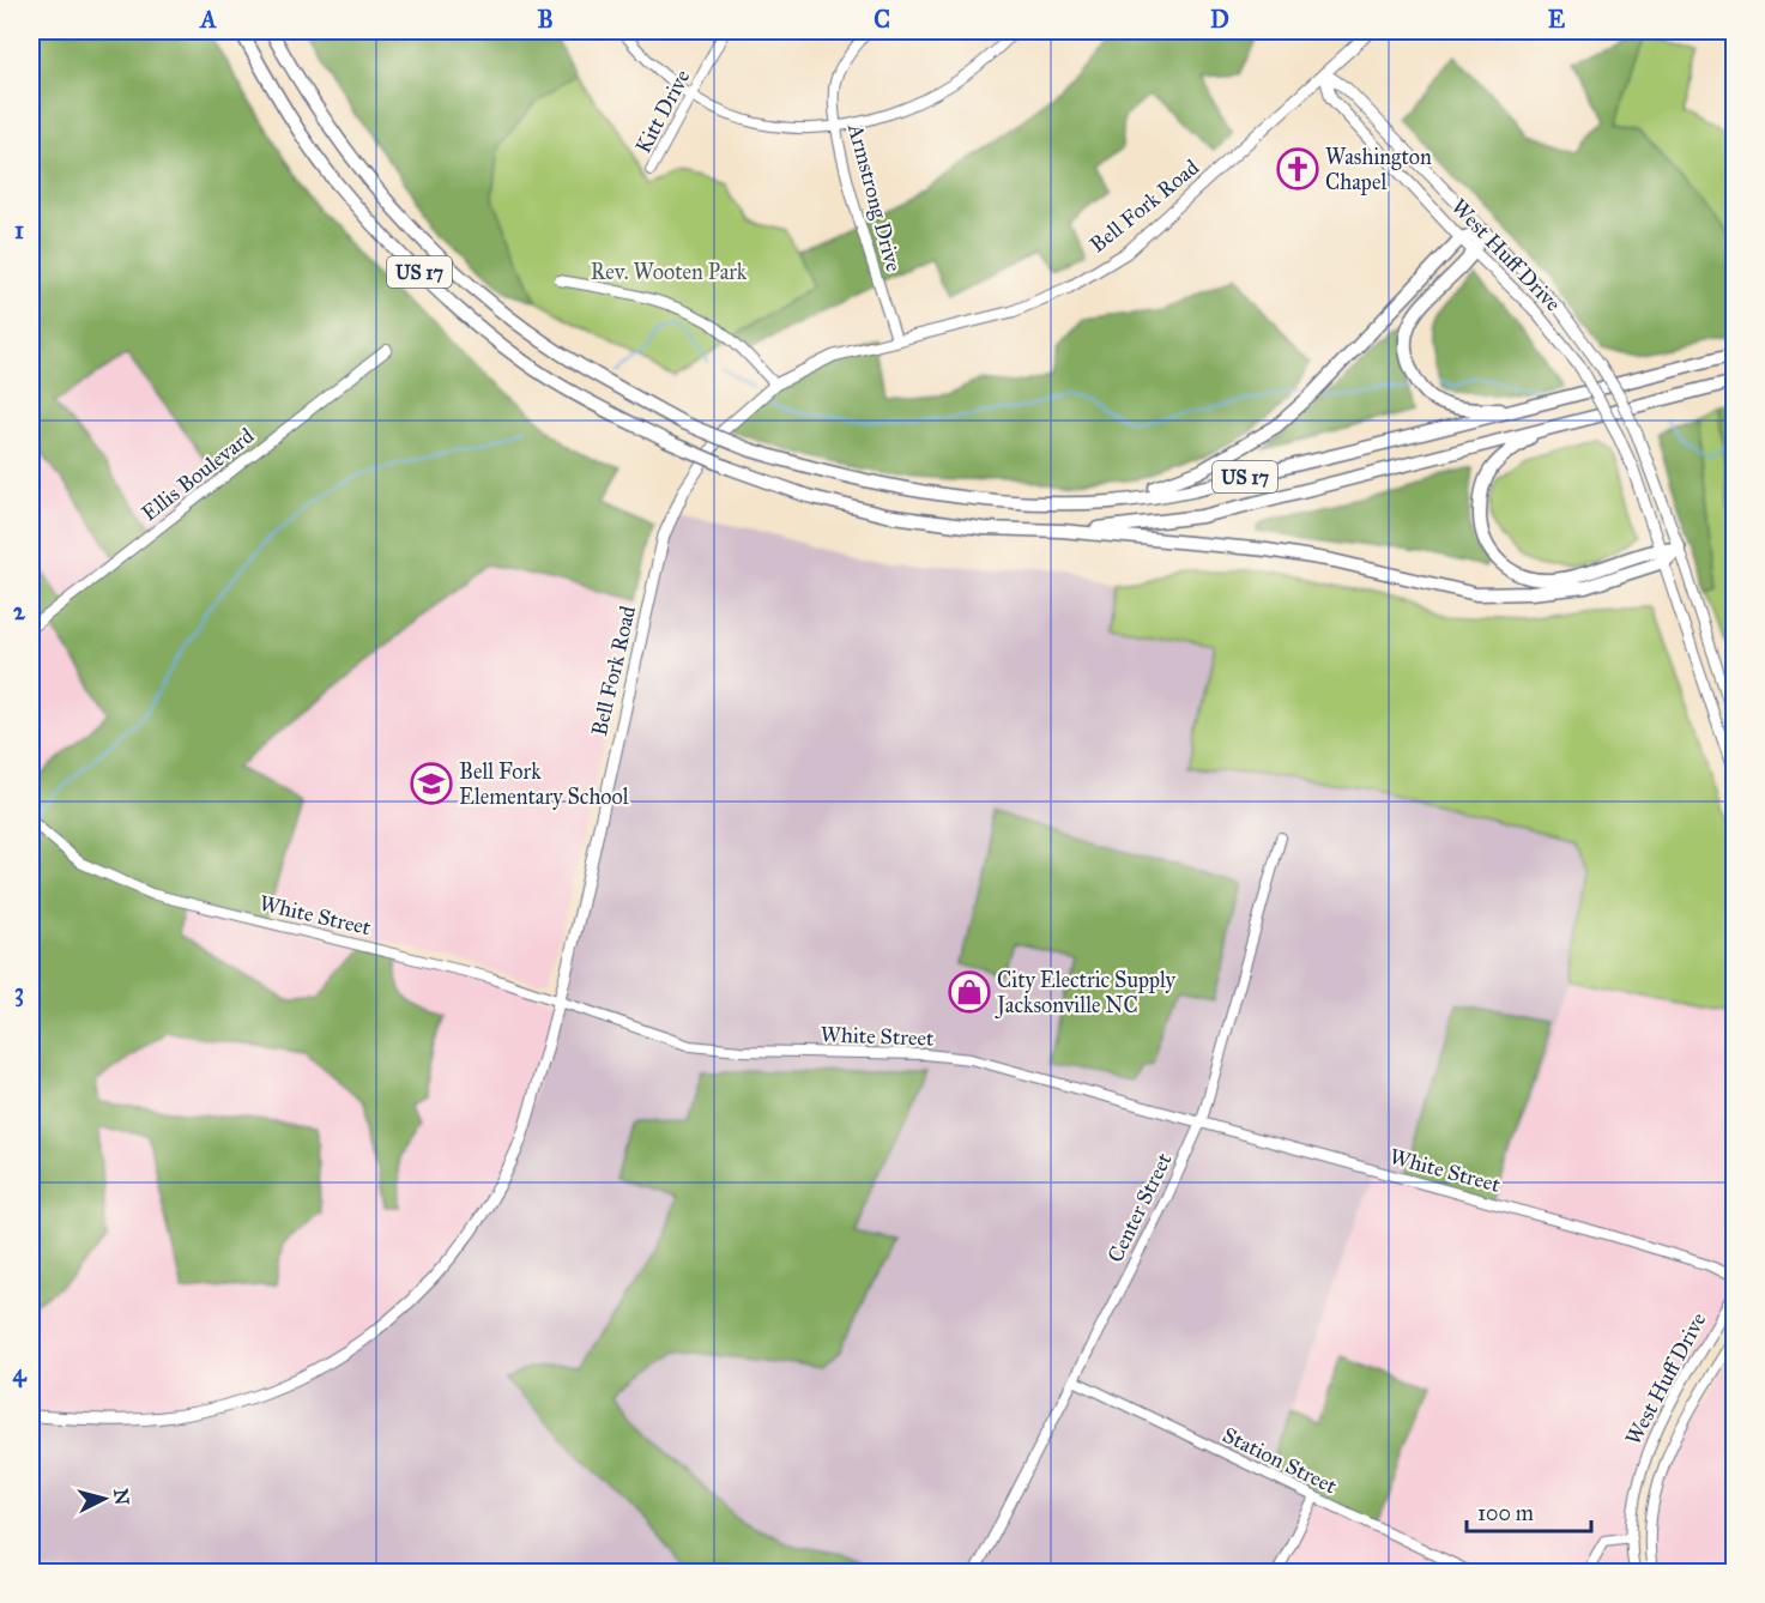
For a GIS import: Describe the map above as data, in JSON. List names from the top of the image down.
{
  "streets": {
    "highway": ["US 17"],
    "main road": ["Bell Fork Road", "West Huff Drive"],
    "street": [
      "Kitt Drive",
      "Armstrong Drive",
      "Ellis Boulevard",
      "White Street",
      "Center Street",
      "Station Street"
    ]
  },
  "crossings": [
    ["Armstrong Drive", "Bell Fork Road"],
    ["Bell Fork Road", "West Huff Drive"],
    ["Bell Fork Road", "White Street"],
    ["White Street", "Center Street"],
    ["Center Street", "Station Street"]
  ],
  "parks": ["Rev. Wooten Park"],
  "places": {
    "church": ["Washington Chapel"],
    "school or university": ["Bell Fork Elementary School"],
    "shop": ["City Electric Supply Jacksonville NC"]
  },
  "scale_bar": "100 m",
  "north": "right",
  "grid": {
    "columns": [
      "A",
      "B",
      "C",
      "D",
      "E"
    ],
    "rows": [
      "1",
      "2",
      "3",
      "4"
    ]
  }
}
